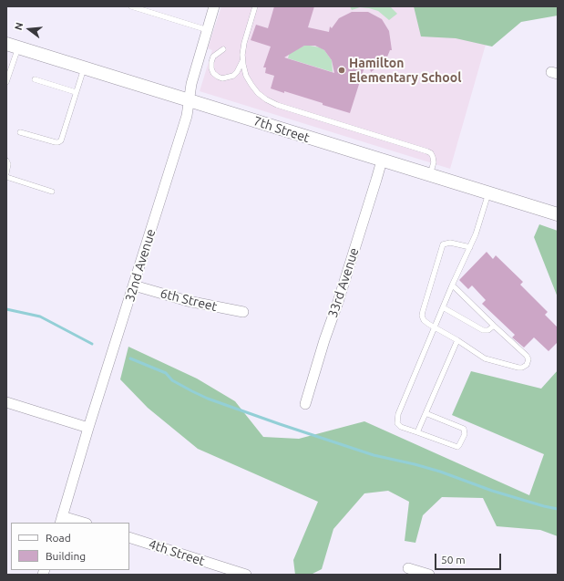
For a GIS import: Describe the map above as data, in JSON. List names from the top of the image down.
{
  "streets": {
    "street": [
      "7th Street",
      "32nd Avenue",
      "33rd Avenue",
      "6th Street",
      "4th Street"
    ]
  },
  "crossings": [
    ["7th Street", "32nd Avenue"],
    ["7th Street", "33rd Avenue"],
    ["32nd Avenue", "6th Street"]
  ],
  "places": ["Hamilton Elementary School"],
  "legend": ["Road", "Building"],
  "scale_bar": "50 m",
  "north": "left"
}
